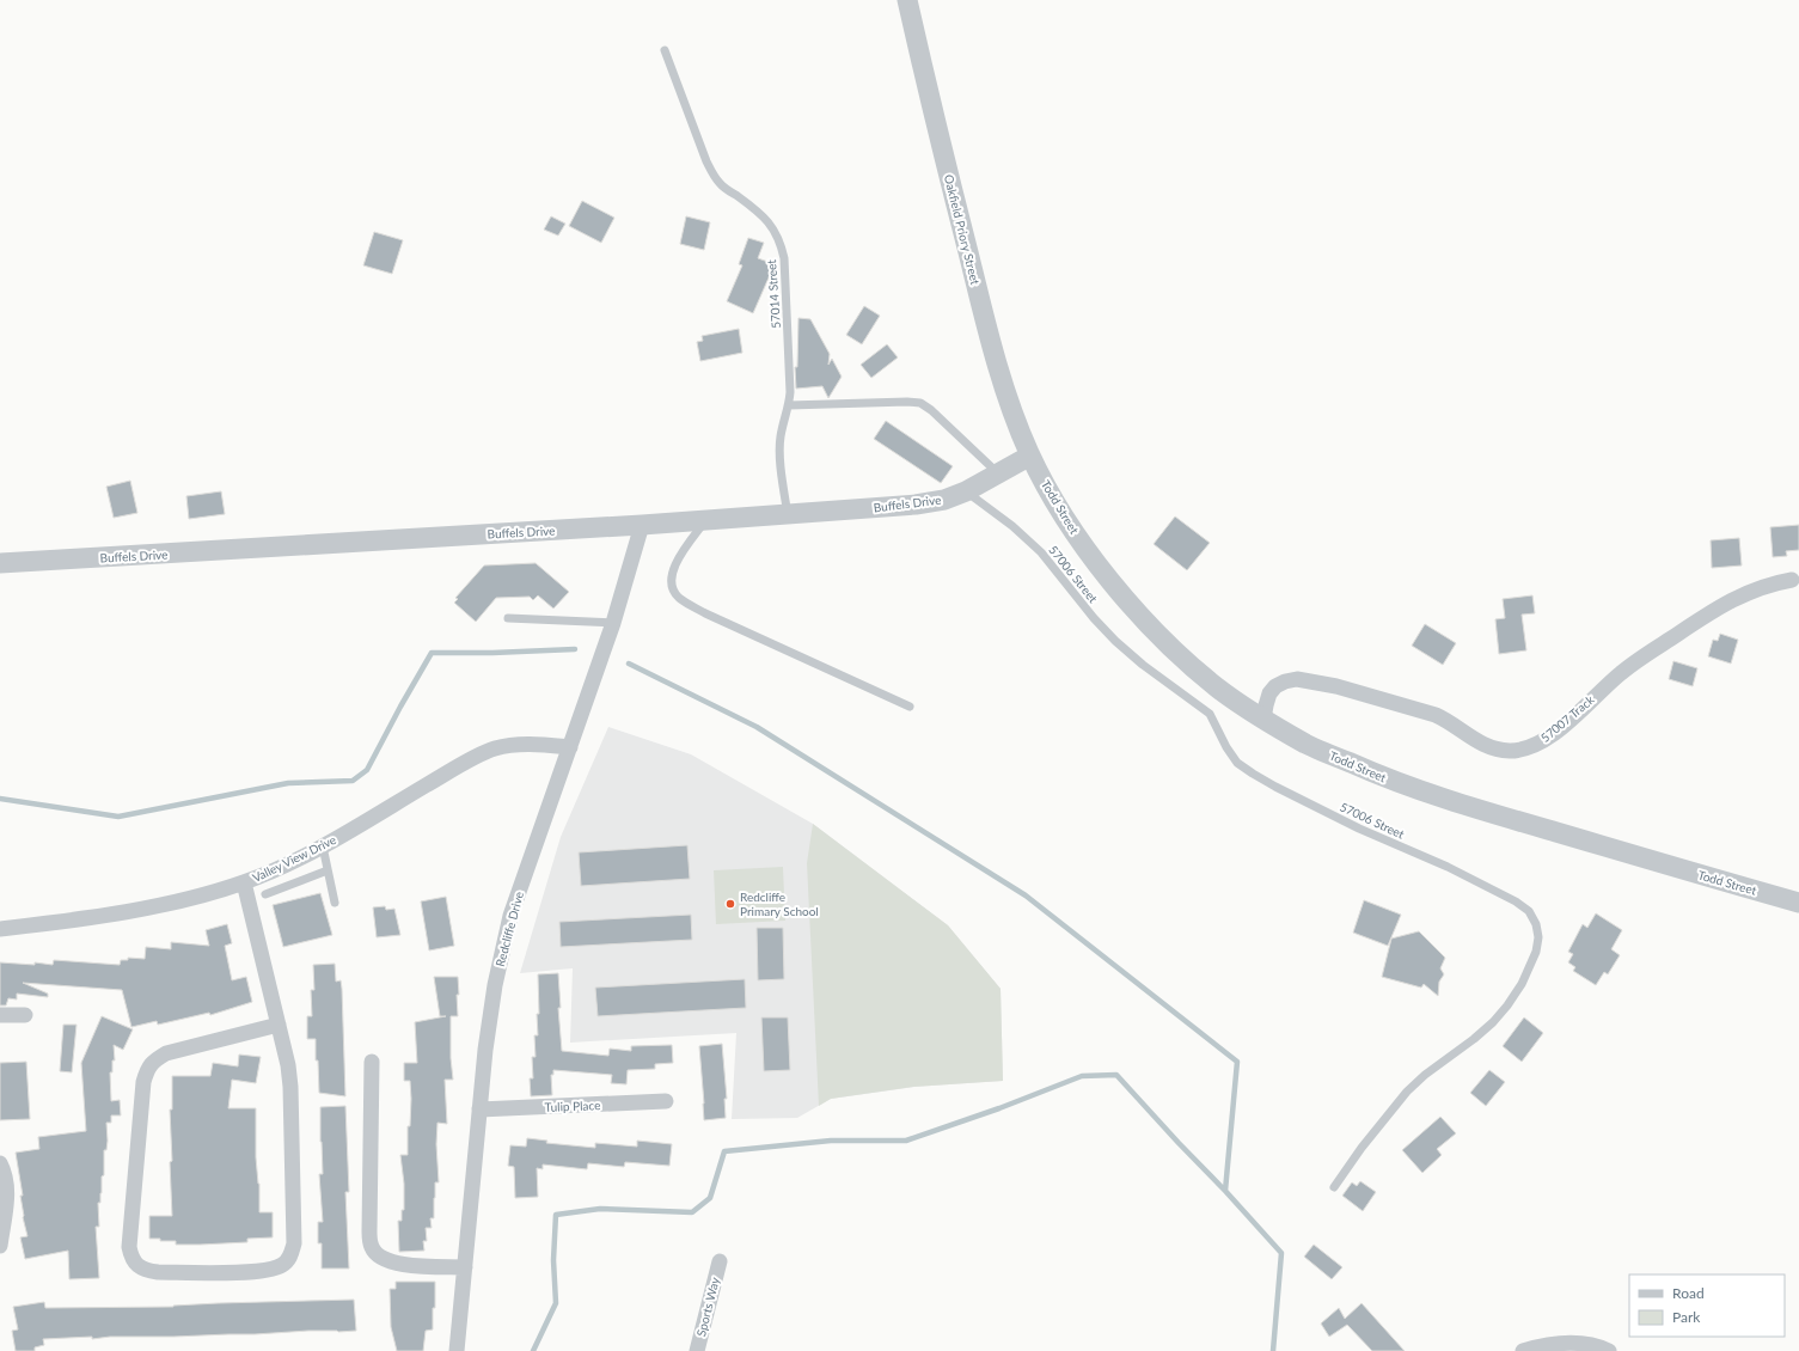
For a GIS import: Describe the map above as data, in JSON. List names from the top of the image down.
{
  "streets": {
    "street": [
      "Oakfield Priory Street",
      "Buffels Drive",
      "Todd Street",
      "57007 Track",
      "Valley View Drive",
      "Redcliffe Drive",
      "Tulip Place",
      "Sports Way"
    ],
    "lane": ["57014 Street", "57006 Street"]
  },
  "crossings": [
    ["Oakfield Priory Street", "Buffels Drive"],
    ["Oakfield Priory Street", "Todd Street"],
    ["57014 Street", "Buffels Drive"],
    ["Buffels Drive", "Todd Street"],
    ["Buffels Drive", "57006 Street"],
    ["Buffels Drive", "Redcliffe Drive"],
    ["Todd Street", "57007 Track"],
    ["Valley View Drive", "Redcliffe Drive"],
    ["Redcliffe Drive", "Tulip Place"]
  ],
  "places": ["Redcliffe Primary School"],
  "legend": ["Road", "Park"]
}
